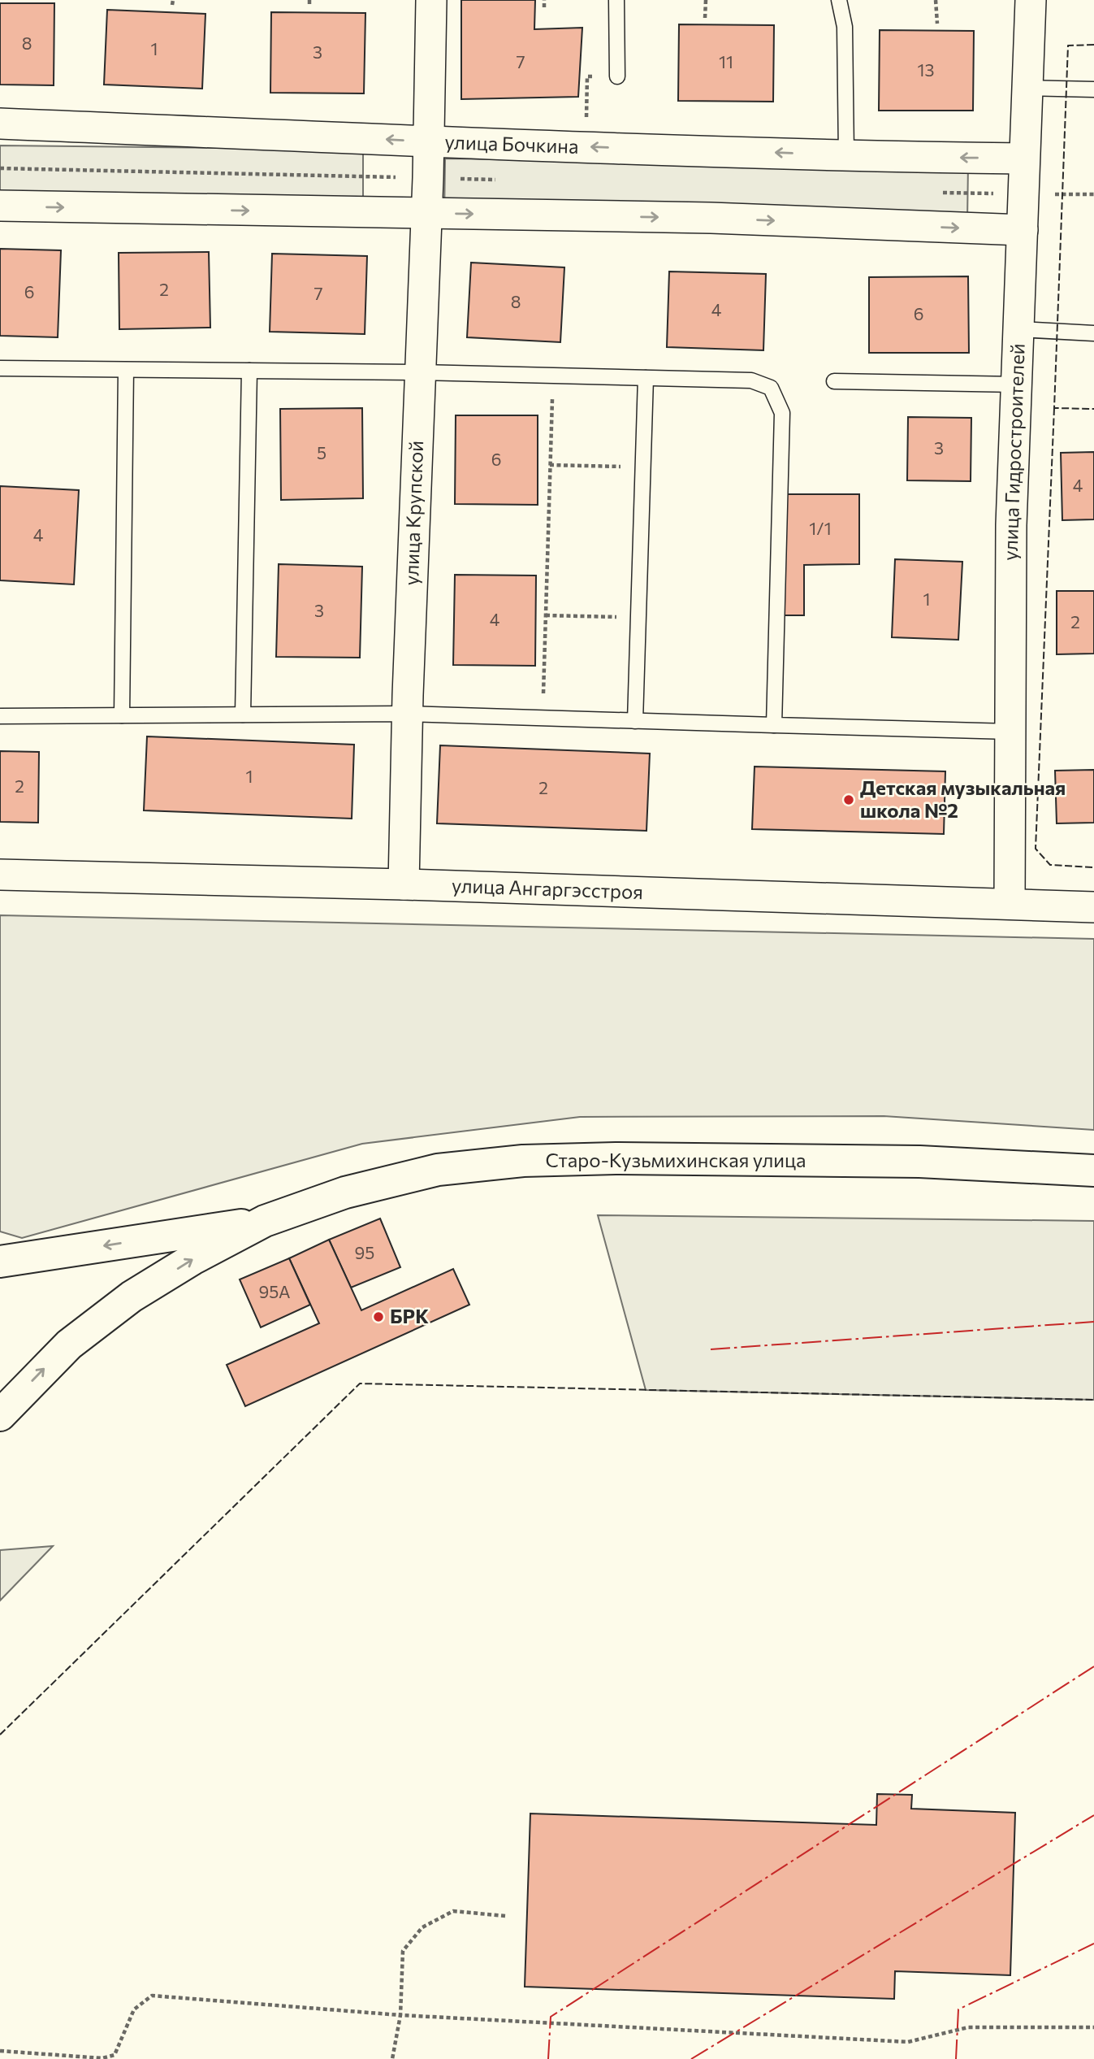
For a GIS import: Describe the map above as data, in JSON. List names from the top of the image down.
{
  "streets": {
    "main road": ["Старо-Кузьмихинская улица"],
    "street": [
      "улица Бочкина",
      "улица Гидростроителей",
      "улица Крупской",
      "улица Ангаргэсстроя"
    ]
  },
  "crossings": [
    ["улица Бочкина", "улица Гидростроителей"],
    ["улица Бочкина", "улица Крупской"],
    ["улица Гидростроителей", "улица Ангаргэсстроя"],
    ["улица Крупской", "улица Ангаргэсстроя"]
  ],
  "places": ["Детская музыкальная школа №2", "БРК"],
  "house_numbers": [
    "8",
    "1",
    "3",
    "7",
    "11",
    "13",
    "2",
    "6",
    "7",
    "8",
    "4",
    "6",
    "3",
    "5",
    "6",
    "4",
    "1/1",
    "4",
    "1",
    "3",
    "4",
    "2",
    "1",
    "2",
    "2",
    "95",
    "95А"
  ]
}
